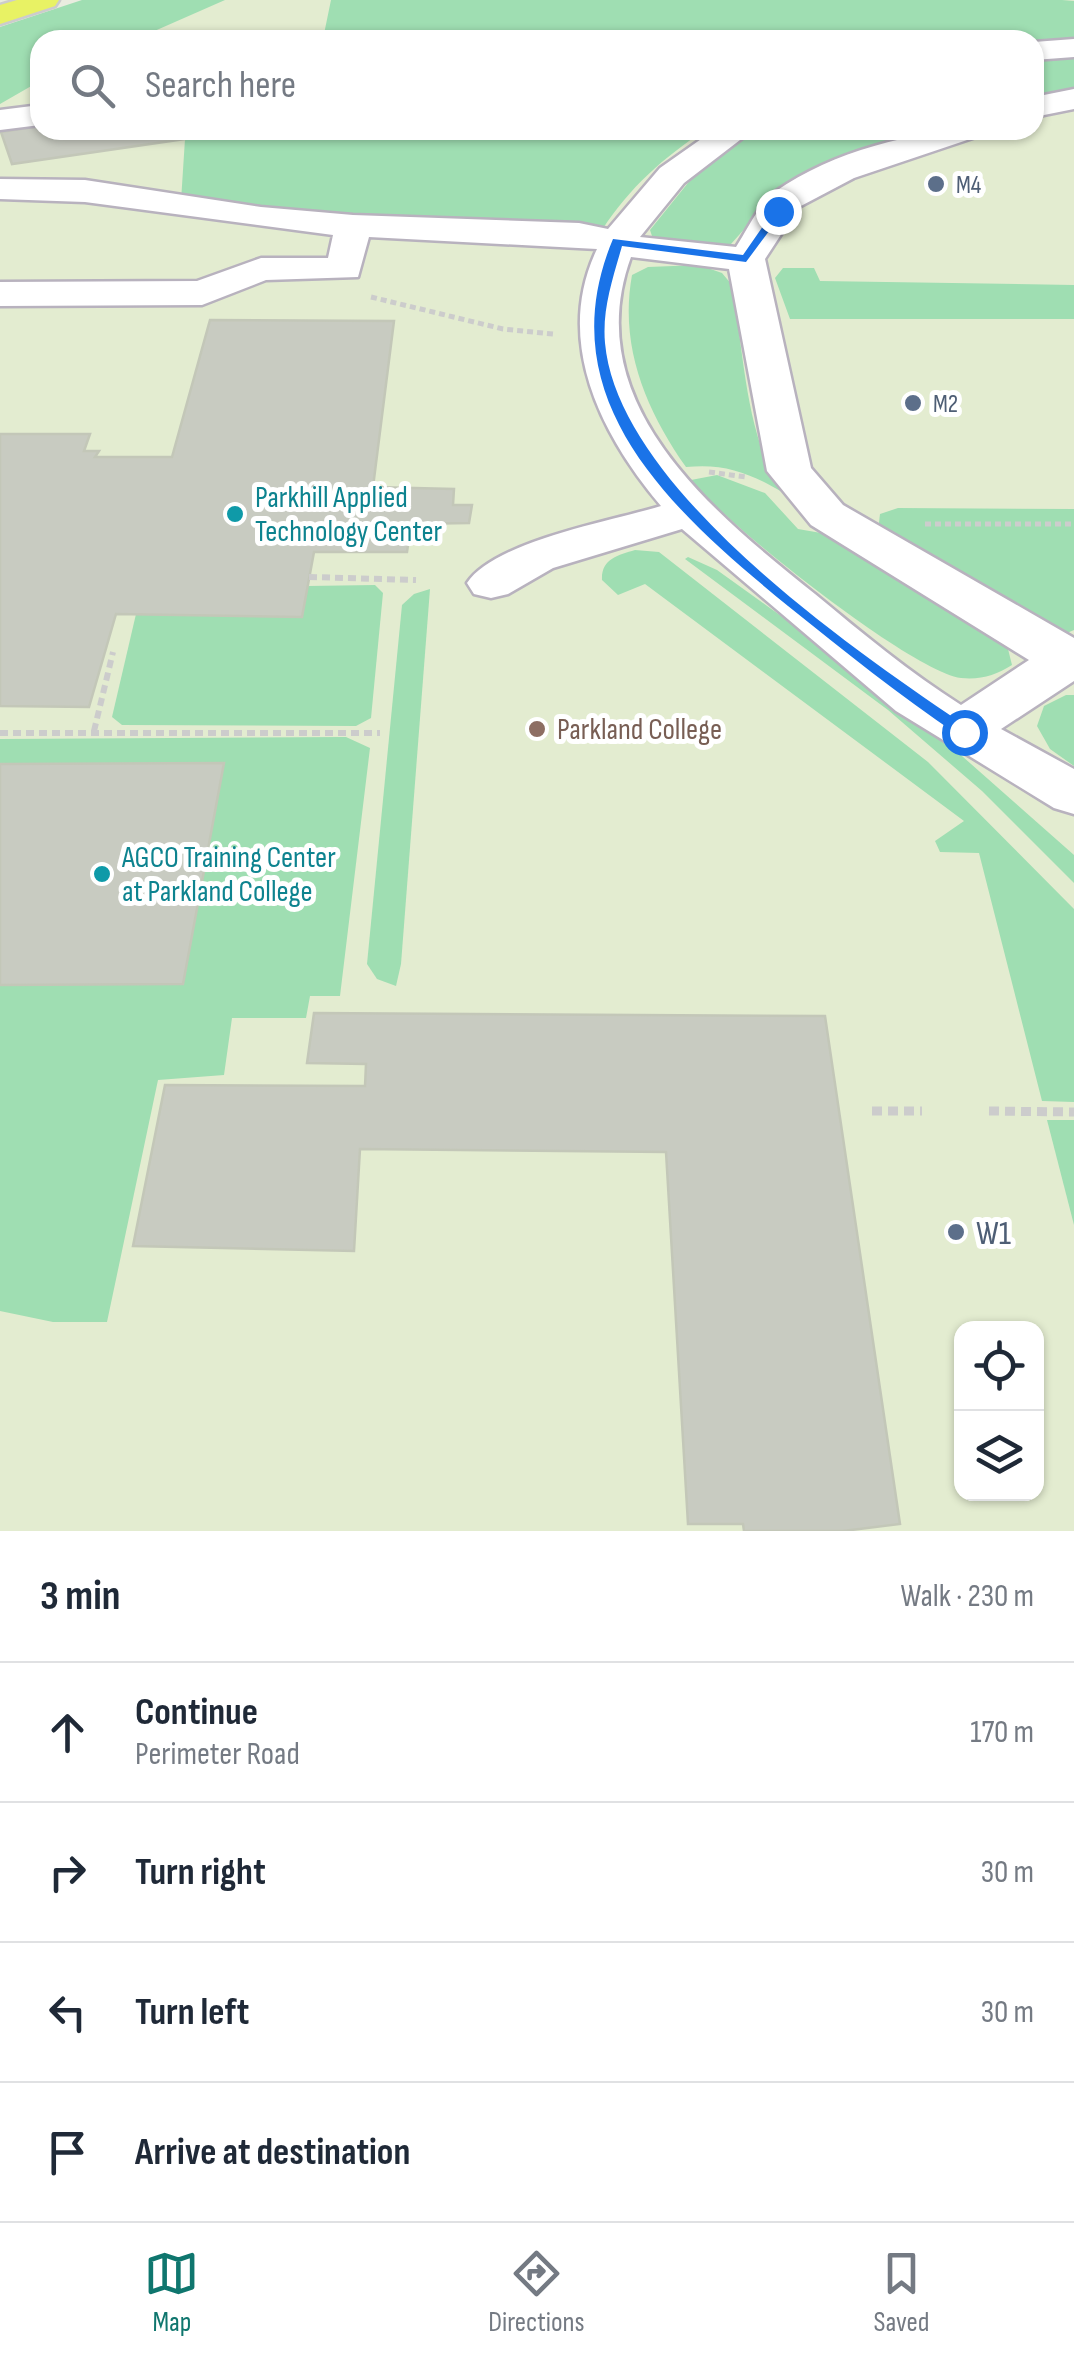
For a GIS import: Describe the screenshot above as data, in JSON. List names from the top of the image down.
{
  "places": [
    "M4",
    "M2",
    "Parkhill Applied Technology Center",
    "Parkland College",
    "AGCO Training Center at Parkland College",
    "W1"
  ],
  "page": {
    "search": "Search here",
    "heading": ["3 min", "Walk · 230 m"],
    "list": [
      ["Continue", "Perimeter Road", "170 m"],
      ["Turn right", "30 m"],
      ["Turn left", "30 m"],
      "Arrive at destination"
    ],
    "nav": ["Map", "Directions", "Saved"]
  }
}
